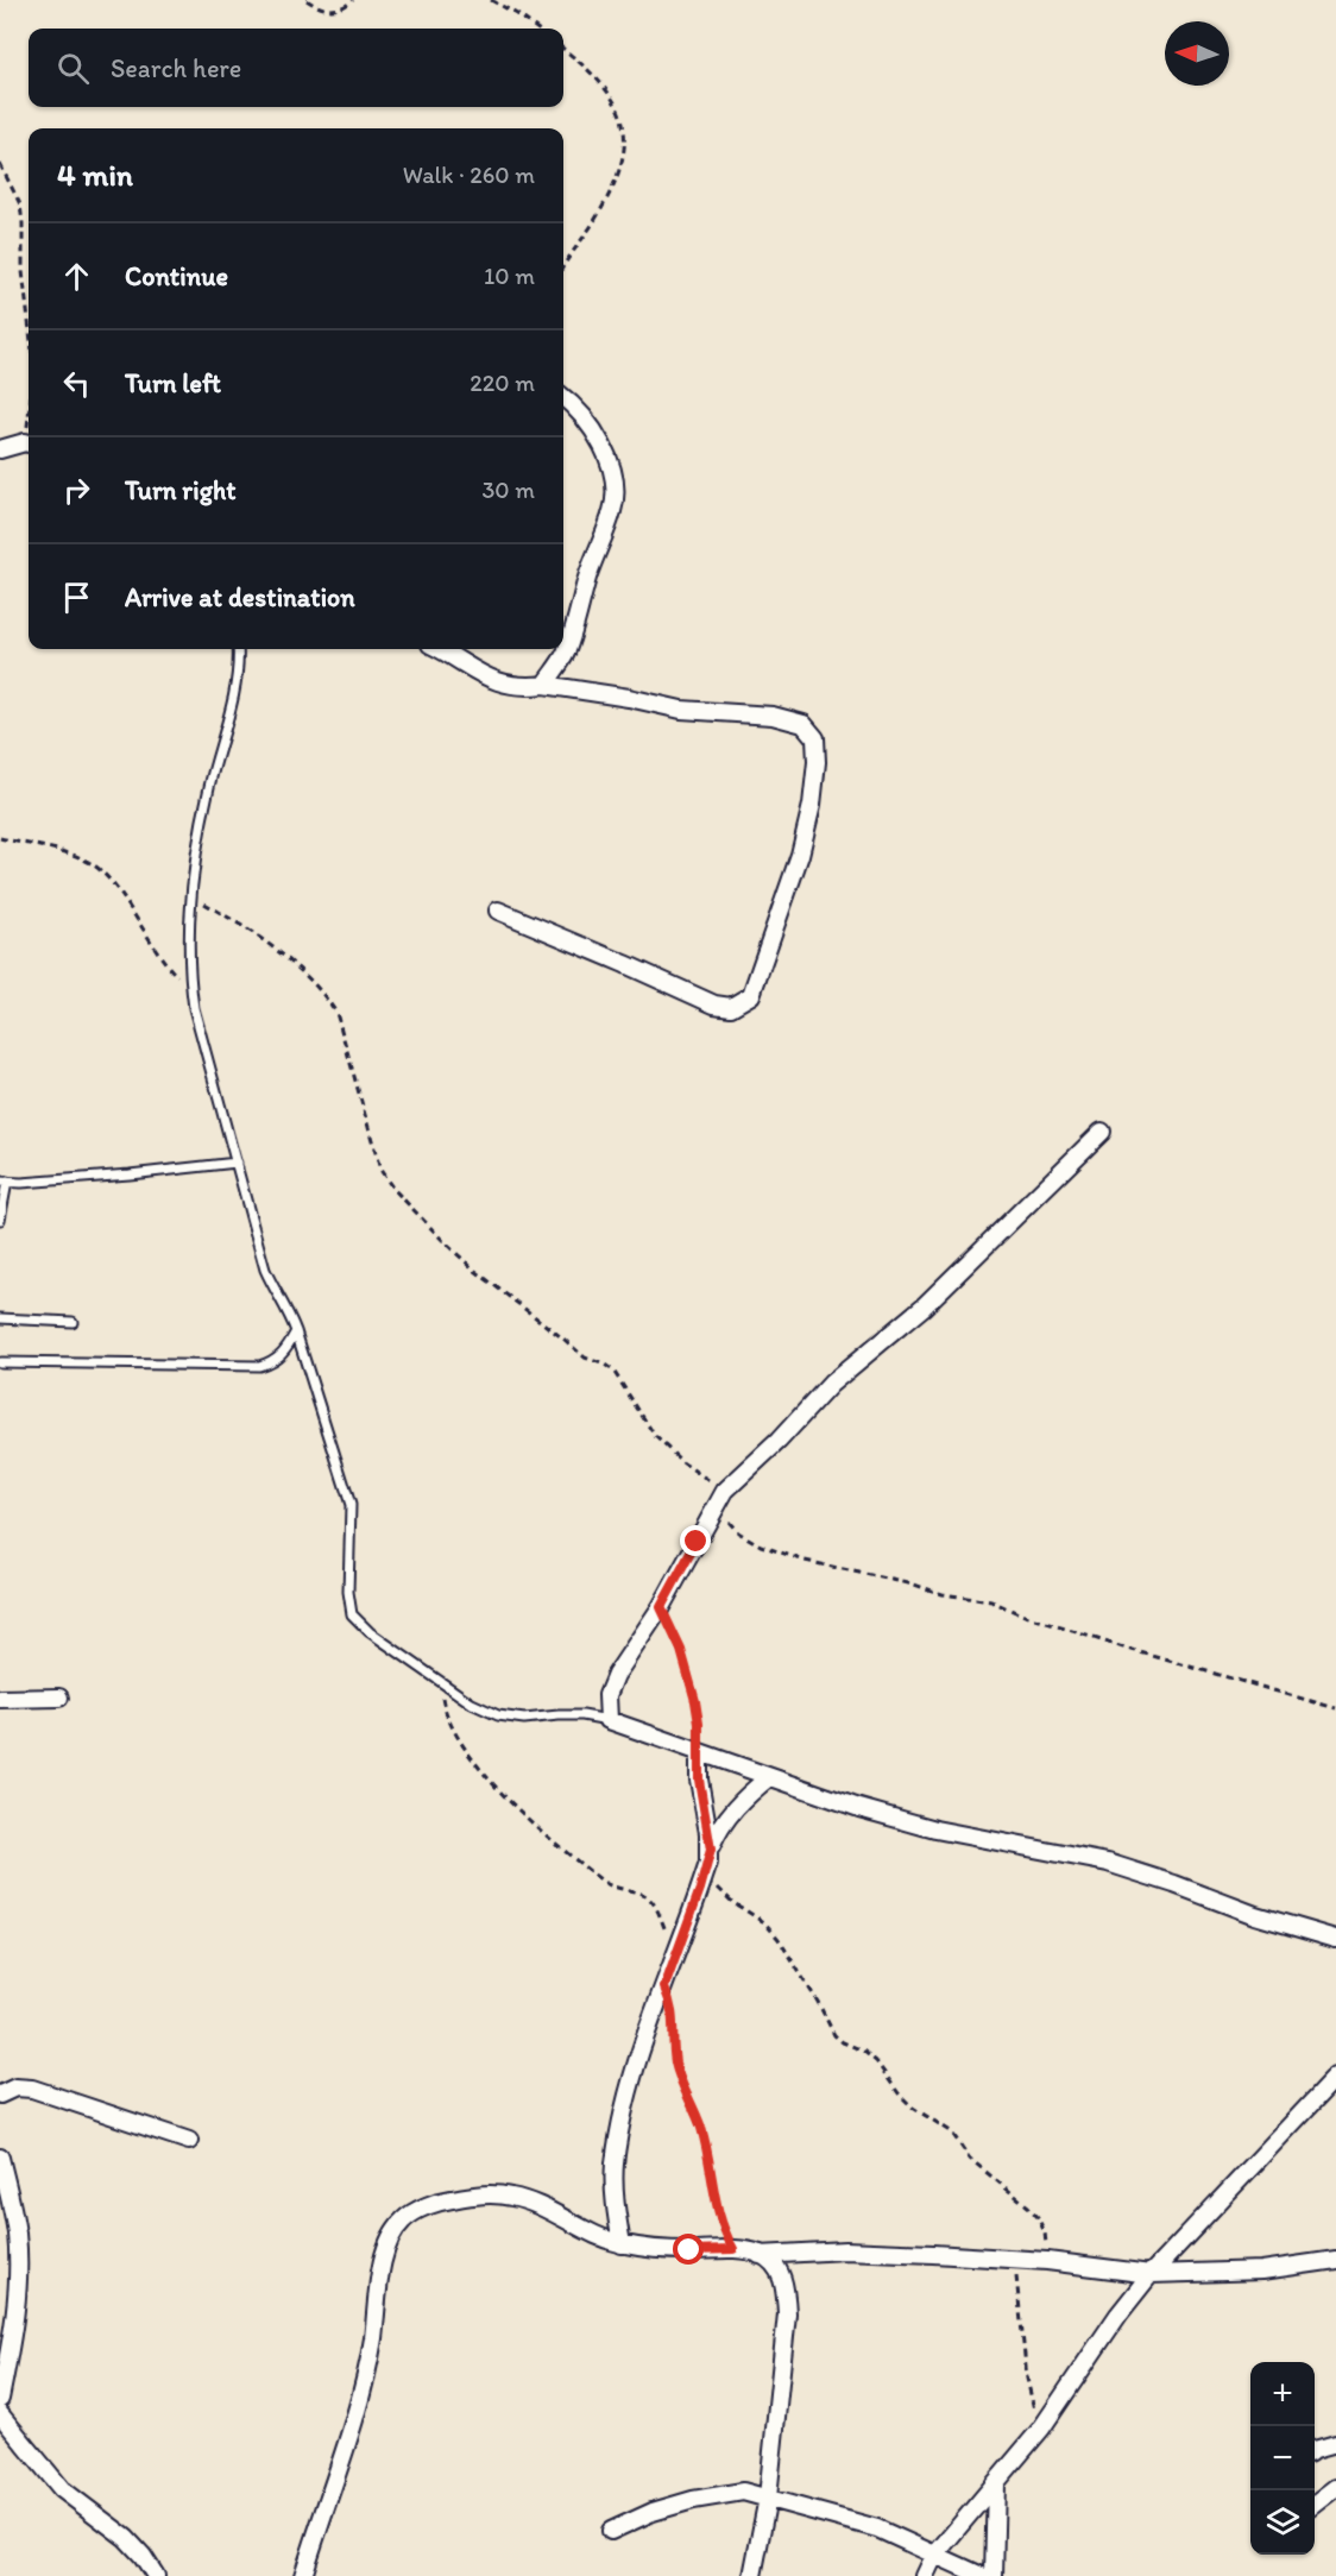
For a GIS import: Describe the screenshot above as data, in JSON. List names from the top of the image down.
{
  "north": "left",
  "page": {
    "search": "Search here",
    "heading": ["4 min", "Walk · 260 m"],
    "list": [
      ["Continue", "10 m"],
      ["Turn left", "220 m"],
      ["Turn right", "30 m"],
      "Arrive at destination"
    ],
    "map_buttons": ["+", "−"]
  }
}
